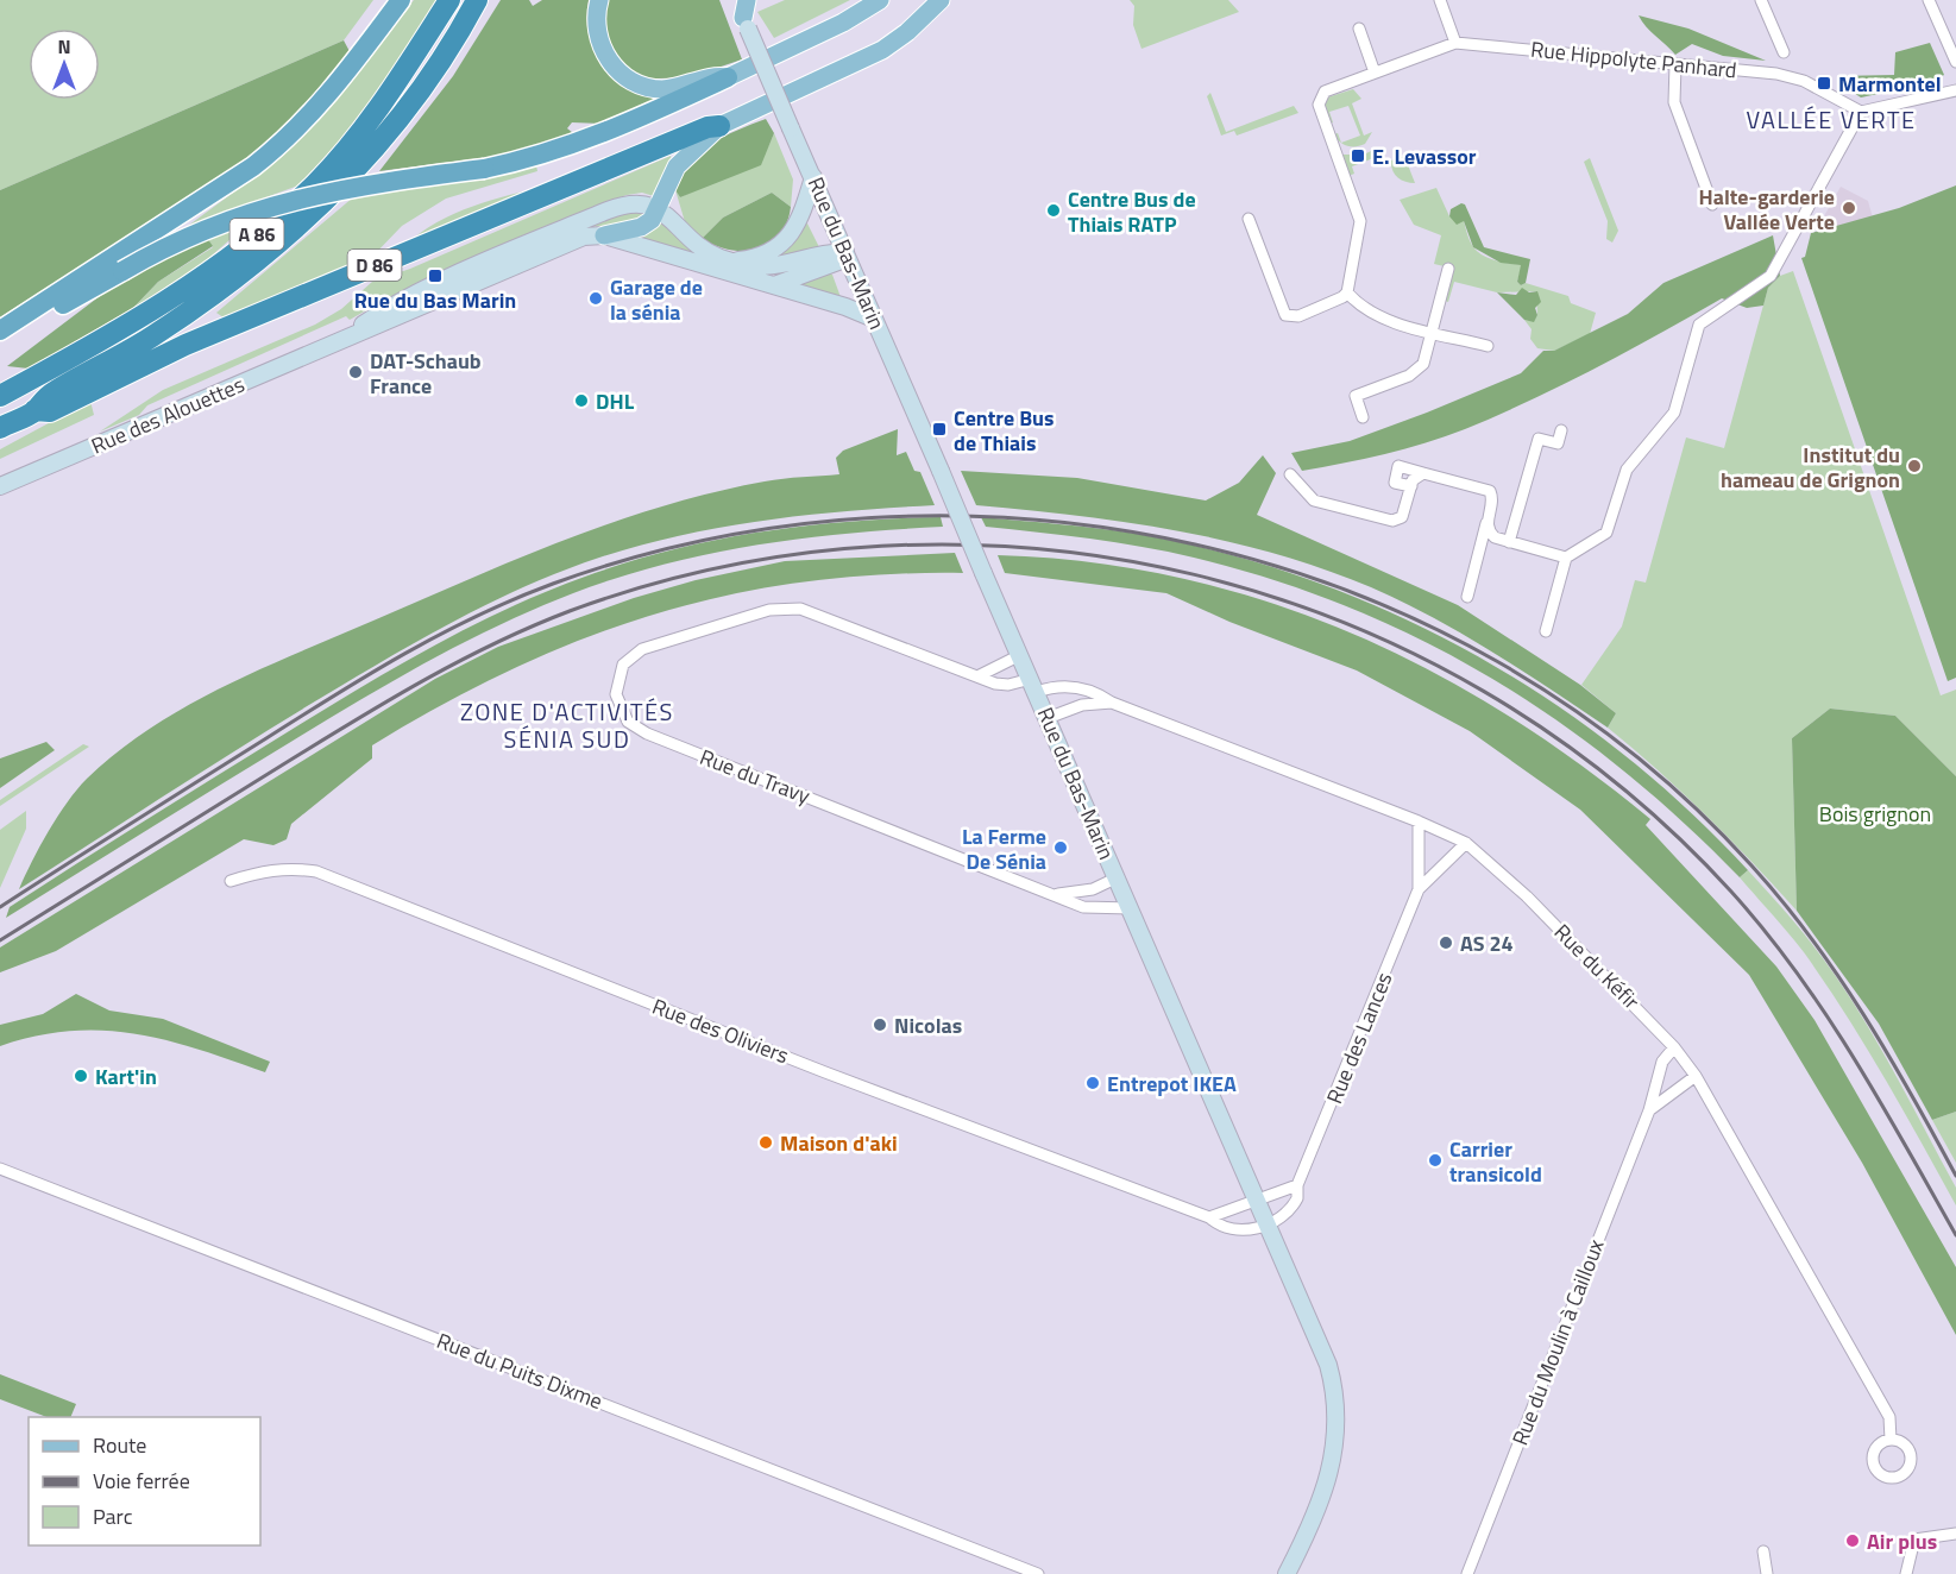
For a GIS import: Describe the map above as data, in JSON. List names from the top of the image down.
{
  "streets": {
    "highway": ["A 86", "D 86"],
    "main road": ["Rue du Bas-Marin", "Rue des Alouettes"],
    "street": [
      "Rue Hippolyte Panhard",
      "Rue du Travy",
      "Rue du Kéfir",
      "Rue des Oliviers",
      "Rue des Lances",
      "Rue du Moulin à Cailloux",
      "Rue du Puits Dixme"
    ]
  },
  "crossings": [
    ["A 86", "D 86"],
    ["Rue du Bas-Marin", "Rue du Travy"],
    ["Rue du Bas-Marin", "Rue du Kéfir"],
    ["Rue du Bas-Marin", "Rue des Oliviers"],
    ["Rue du Bas-Marin", "Rue des Lances"],
    ["Rue du Travy", "Rue du Kéfir"],
    ["Rue du Kéfir", "Rue des Lances"],
    ["Rue du Kéfir", "Rue du Moulin à Cailloux"],
    ["Rue des Oliviers", "Rue des Lances"]
  ],
  "districts": ["VALLÉE VERTE", "ZONE D'ACTIVITÉS SÉNIA SUD"],
  "parks": ["Bois grignon"],
  "places": {
    "transit": [
      "Marmontel",
      "E. Levassor",
      "Rue du Bas Marin",
      "Centre Bus de Thiais"
    ],
    "other": [
      "Halte-garderie Vallée Verte",
      "Centre Bus de Thiais RATP",
      "Garage de la sénia",
      "DAT-Schaub France",
      "DHL",
      "Institut du hameau de Grignon",
      "La Ferme De Sénia",
      "AS 24",
      "Nicolas",
      "Kart'in",
      "Entrepot IKEA",
      "Maison d'aki",
      "Carrier transicold",
      "Air plus"
    ]
  },
  "legend": ["Route", "Voie ferrée", "Parc"],
  "north": "top"
}
